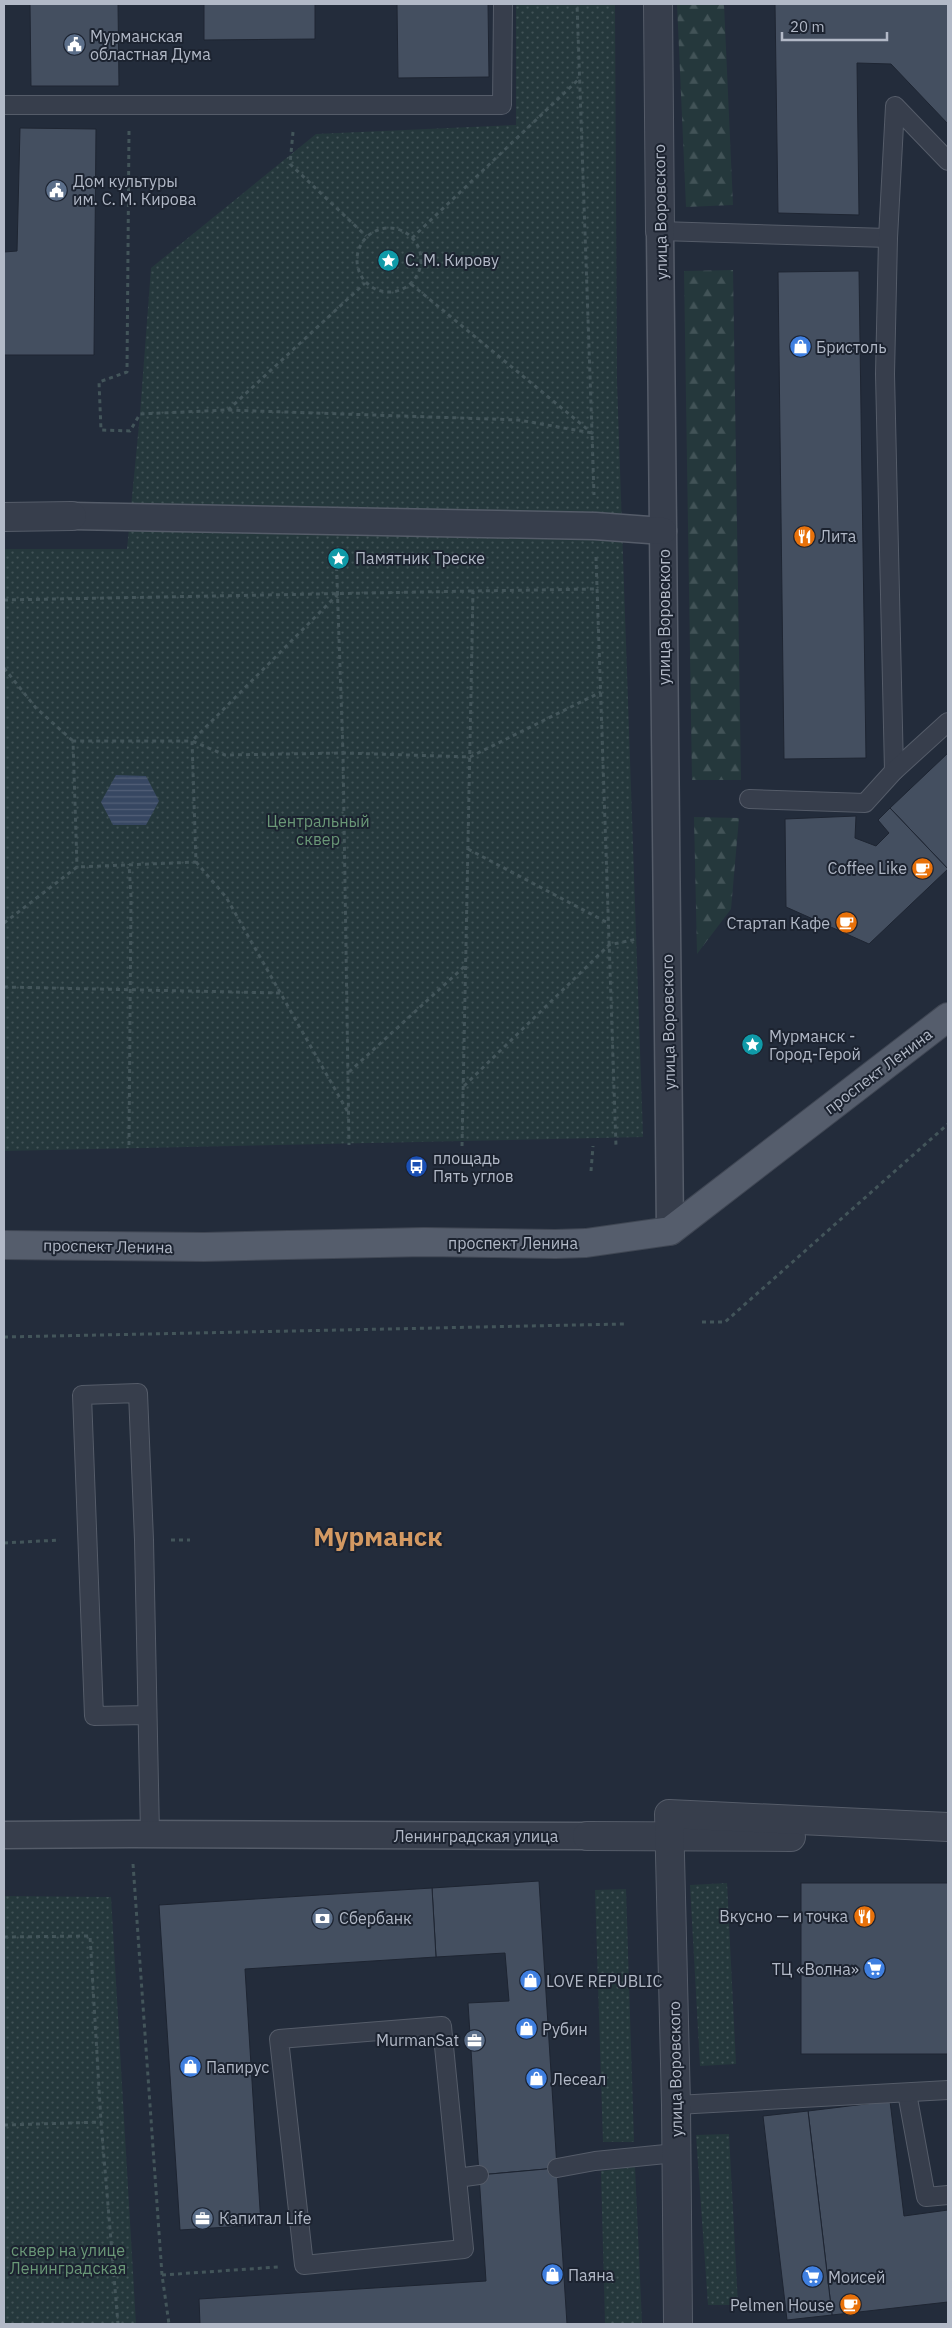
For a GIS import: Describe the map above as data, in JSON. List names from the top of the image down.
{
  "streets": {
    "main road": ["проспект Ленина"],
    "street": ["улица Воровского", "Ленинградская улица"]
  },
  "crossings": [
    ["улица Воровского", "проспект Ленина"],
    ["улица Воровского", "Ленинградская улица"]
  ],
  "districts": ["Мурманск"],
  "parks": ["Центральный сквер", "сквер на улице Ленинградская"],
  "places": {
    "public building": ["Мурманская областная Дума", "Дом культуры им. С. М. Кирова"],
    "place": ["С. М. Кирову", "Памятник Треске", "Мурманск - Город-Герой"],
    "shop": [
      "Бристоль",
      "LOVE REPUBLIC",
      "Рубин",
      "Папирус",
      "Лесеал",
      "Паяна"
    ],
    "restaurant": ["Лита", "Вкусно — и точка"],
    "cafe": ["Coffee Like", "Стартап Кафе", "Pelmen House"],
    "bus stop": ["площадь Пять углов"],
    "bank": ["Сбербанк"],
    "supermarket": ["ТЦ «Волна»", "Моисей"],
    "office": ["MurmanSat", "Капитал Life"]
  },
  "scale_bar": "20 m"
}
